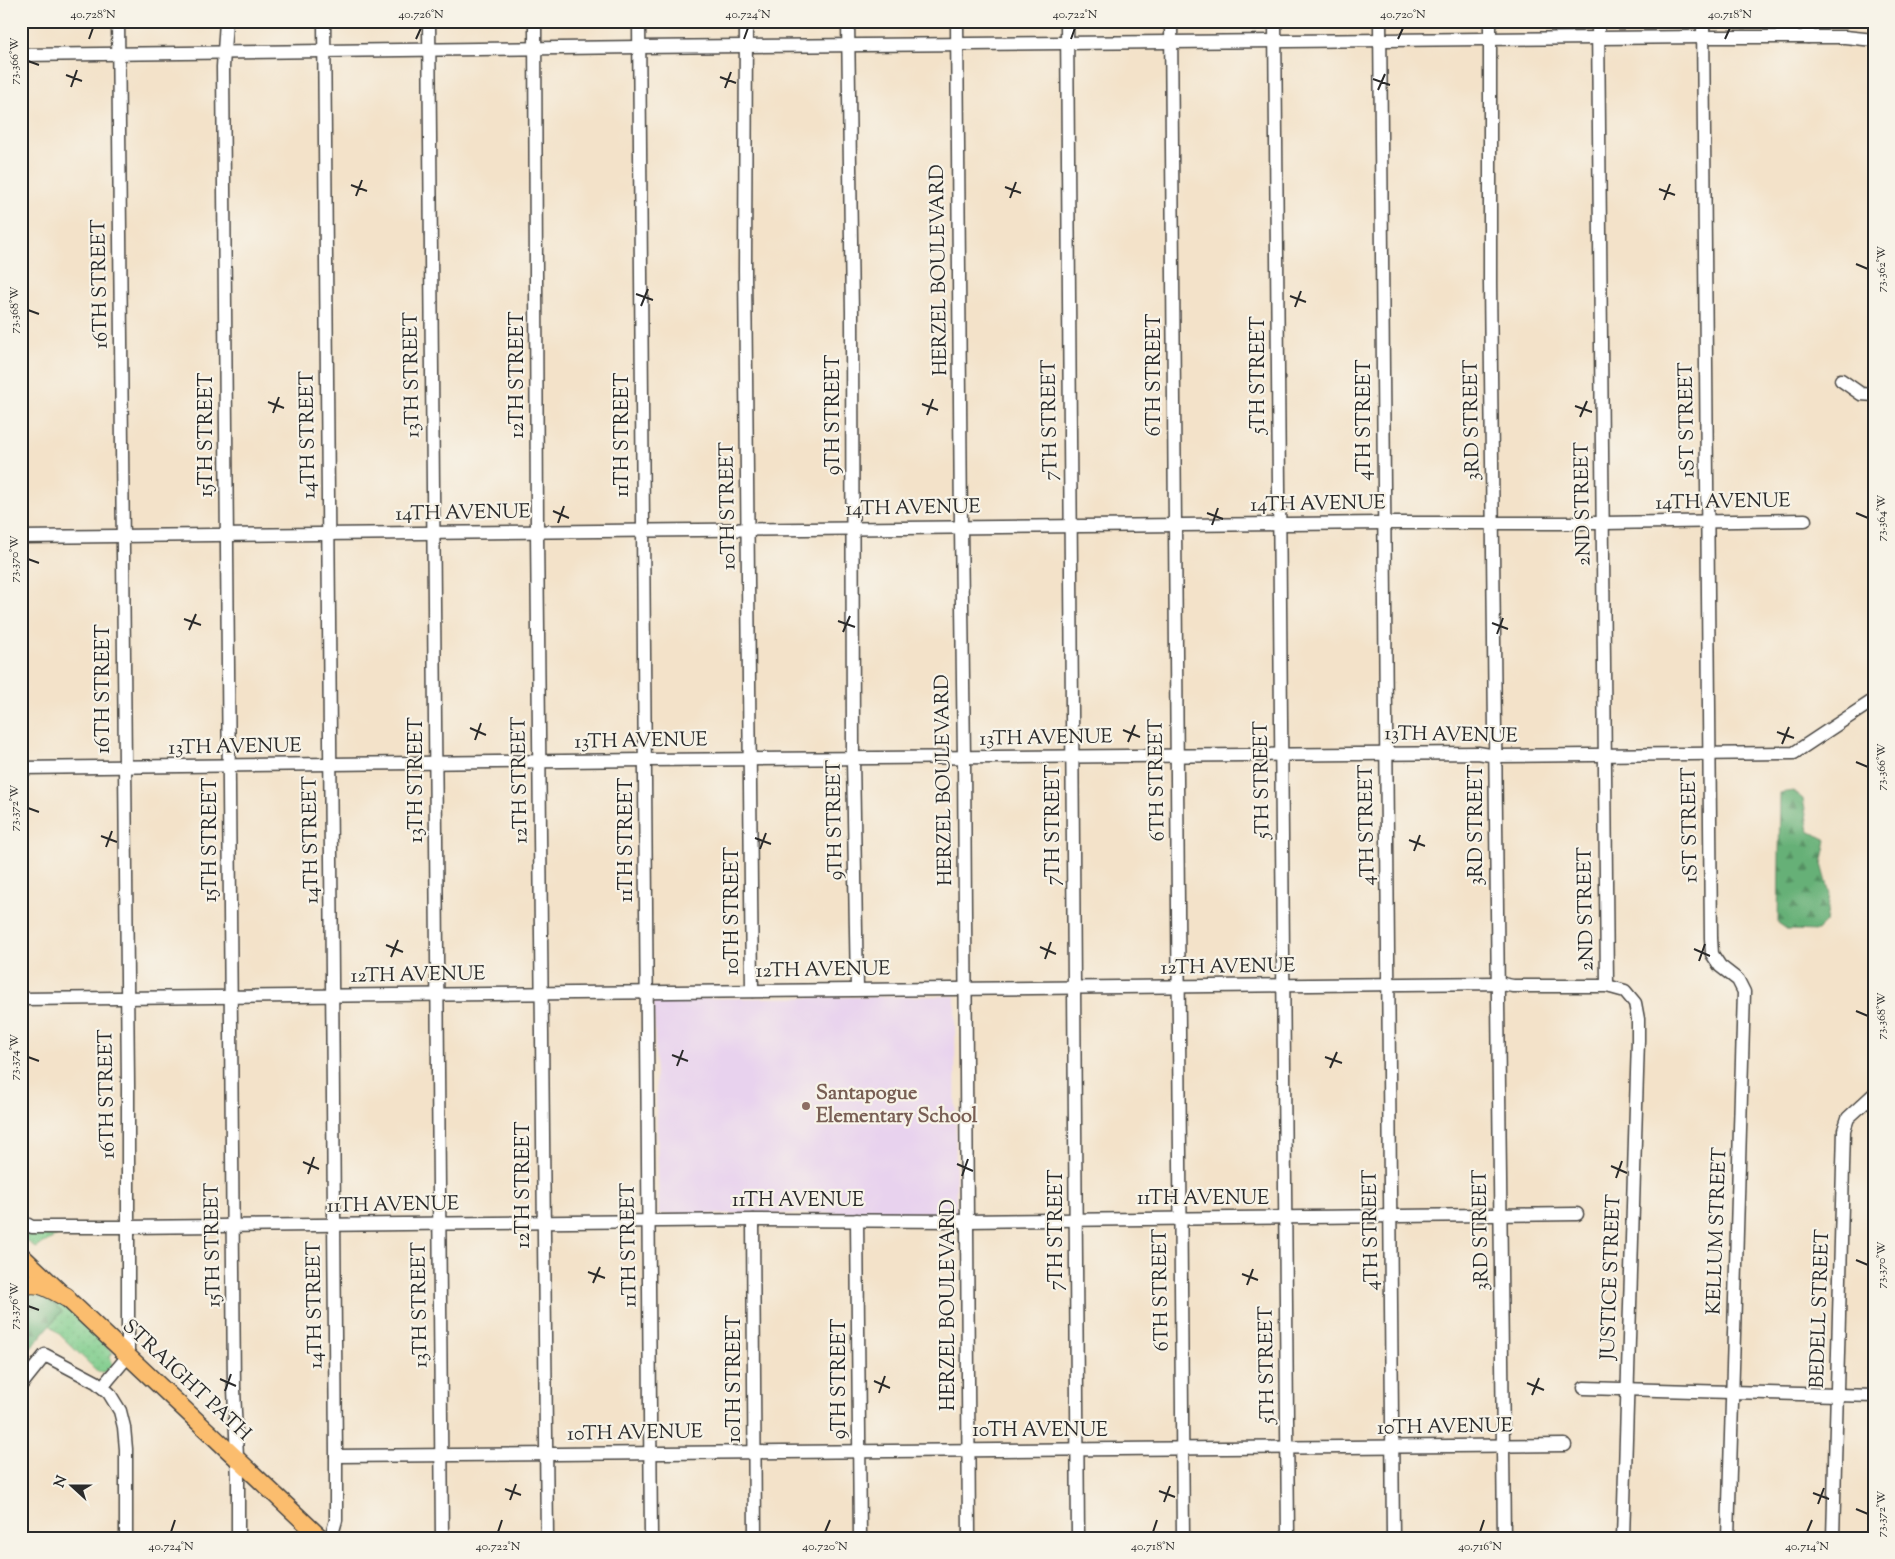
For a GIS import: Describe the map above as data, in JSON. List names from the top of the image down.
{
  "streets": {
    "main road": ["STRAIGHT PATH"],
    "street": [
      "HERZEL BOULEVARD",
      "16TH STREET",
      "13TH STREET",
      "12TH STREET",
      "6TH STREET",
      "5TH STREET",
      "9TH STREET",
      "7TH STREET",
      "4TH STREET",
      "3RD STREET",
      "1ST STREET",
      "15TH STREET",
      "14TH STREET",
      "11TH STREET",
      "14TH AVENUE",
      "2ND STREET",
      "10TH STREET",
      "13TH AVENUE",
      "12TH AVENUE",
      "11TH AVENUE",
      "KELLUM STREET",
      "JUSTICE STREET",
      "BEDELL STREET",
      "10TH AVENUE"
    ]
  },
  "crossings": [
    ["HERZEL BOULEVARD", "14TH AVENUE"],
    ["HERZEL BOULEVARD", "13TH AVENUE"],
    ["HERZEL BOULEVARD", "12TH AVENUE"],
    ["HERZEL BOULEVARD", "11TH AVENUE"],
    ["HERZEL BOULEVARD", "10TH AVENUE"],
    ["16TH STREET", "14TH AVENUE"],
    ["16TH STREET", "13TH AVENUE"],
    ["16TH STREET", "12TH AVENUE"],
    ["16TH STREET", "11TH AVENUE"],
    ["16TH STREET", "STRAIGHT PATH"],
    ["13TH STREET", "14TH AVENUE"],
    ["13TH STREET", "13TH AVENUE"],
    ["13TH STREET", "12TH AVENUE"],
    ["13TH STREET", "11TH AVENUE"],
    ["13TH STREET", "10TH AVENUE"],
    ["12TH STREET", "14TH AVENUE"],
    ["12TH STREET", "13TH AVENUE"],
    ["12TH STREET", "12TH AVENUE"],
    ["12TH STREET", "11TH AVENUE"],
    ["12TH STREET", "10TH AVENUE"],
    ["6TH STREET", "14TH AVENUE"],
    ["6TH STREET", "13TH AVENUE"],
    ["6TH STREET", "12TH AVENUE"],
    ["6TH STREET", "11TH AVENUE"],
    ["6TH STREET", "10TH AVENUE"],
    ["5TH STREET", "14TH AVENUE"],
    ["5TH STREET", "13TH AVENUE"],
    ["5TH STREET", "12TH AVENUE"],
    ["5TH STREET", "11TH AVENUE"],
    ["5TH STREET", "10TH AVENUE"],
    ["9TH STREET", "14TH AVENUE"],
    ["9TH STREET", "13TH AVENUE"],
    ["9TH STREET", "12TH AVENUE"],
    ["9TH STREET", "11TH AVENUE"],
    ["9TH STREET", "10TH AVENUE"],
    ["7TH STREET", "14TH AVENUE"],
    ["7TH STREET", "13TH AVENUE"],
    ["7TH STREET", "12TH AVENUE"],
    ["7TH STREET", "11TH AVENUE"],
    ["7TH STREET", "10TH AVENUE"],
    ["4TH STREET", "14TH AVENUE"],
    ["4TH STREET", "13TH AVENUE"],
    ["4TH STREET", "12TH AVENUE"],
    ["4TH STREET", "11TH AVENUE"],
    ["4TH STREET", "10TH AVENUE"],
    ["3RD STREET", "14TH AVENUE"],
    ["3RD STREET", "13TH AVENUE"],
    ["3RD STREET", "12TH AVENUE"],
    ["3RD STREET", "11TH AVENUE"],
    ["3RD STREET", "10TH AVENUE"],
    ["1ST STREET", "14TH AVENUE"],
    ["1ST STREET", "13TH AVENUE"],
    ["1ST STREET", "KELLUM STREET"],
    ["15TH STREET", "14TH AVENUE"],
    ["15TH STREET", "13TH AVENUE"],
    ["15TH STREET", "12TH AVENUE"],
    ["15TH STREET", "11TH AVENUE"],
    ["15TH STREET", "STRAIGHT PATH"],
    ["14TH STREET", "14TH AVENUE"],
    ["14TH STREET", "13TH AVENUE"],
    ["14TH STREET", "12TH AVENUE"],
    ["14TH STREET", "11TH AVENUE"],
    ["14TH STREET", "10TH AVENUE"],
    ["11TH STREET", "14TH AVENUE"],
    ["11TH STREET", "13TH AVENUE"],
    ["11TH STREET", "12TH AVENUE"],
    ["11TH STREET", "11TH AVENUE"],
    ["11TH STREET", "10TH AVENUE"],
    ["14TH AVENUE", "2ND STREET"],
    ["14TH AVENUE", "10TH STREET"],
    ["2ND STREET", "13TH AVENUE"],
    ["2ND STREET", "12TH AVENUE"],
    ["10TH STREET", "13TH AVENUE"],
    ["10TH STREET", "12TH AVENUE"],
    ["10TH STREET", "11TH AVENUE"],
    ["10TH STREET", "10TH AVENUE"],
    ["12TH AVENUE", "JUSTICE STREET"]
  ],
  "places": ["Santapogue Elementary School"],
  "north": "left",
  "coordinates": [
    "40.728°N",
    "40.726°N",
    "40.724°N",
    "40.722°N",
    "40.720°N",
    "40.718°N",
    "73.366°W",
    "73.362°W",
    "73.368°W",
    "73.364°W",
    "73.370°W",
    "73.372°W",
    "73.374°W",
    "73.376°W",
    "40.716°N",
    "40.714°N"
  ]
}
